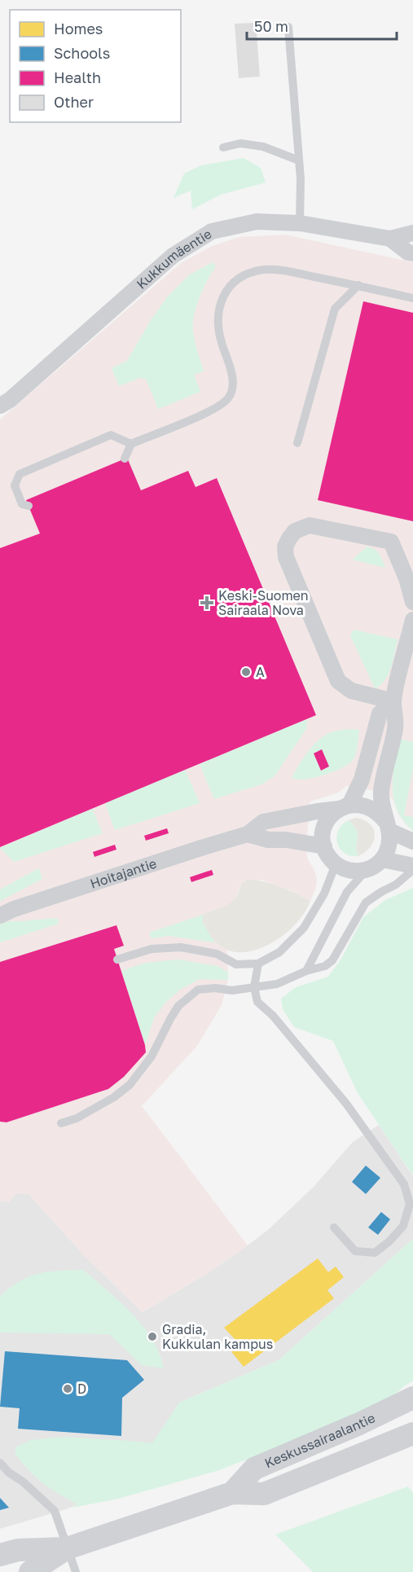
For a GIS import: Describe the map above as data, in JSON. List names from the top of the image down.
{
  "streets": {
    "main road": ["Keskussairaalantie"],
    "street": ["Kukkumäentie", "Hoitajantie"]
  },
  "places": {
    "health": ["Keski-Suomen Sairaala Nova"],
    "other": ["A", "Gradia, Kukkulan kampus", "D"]
  },
  "legend": [
    "Homes",
    "Schools",
    "Health",
    "Other"
  ],
  "scale_bar": "50 m"
}
